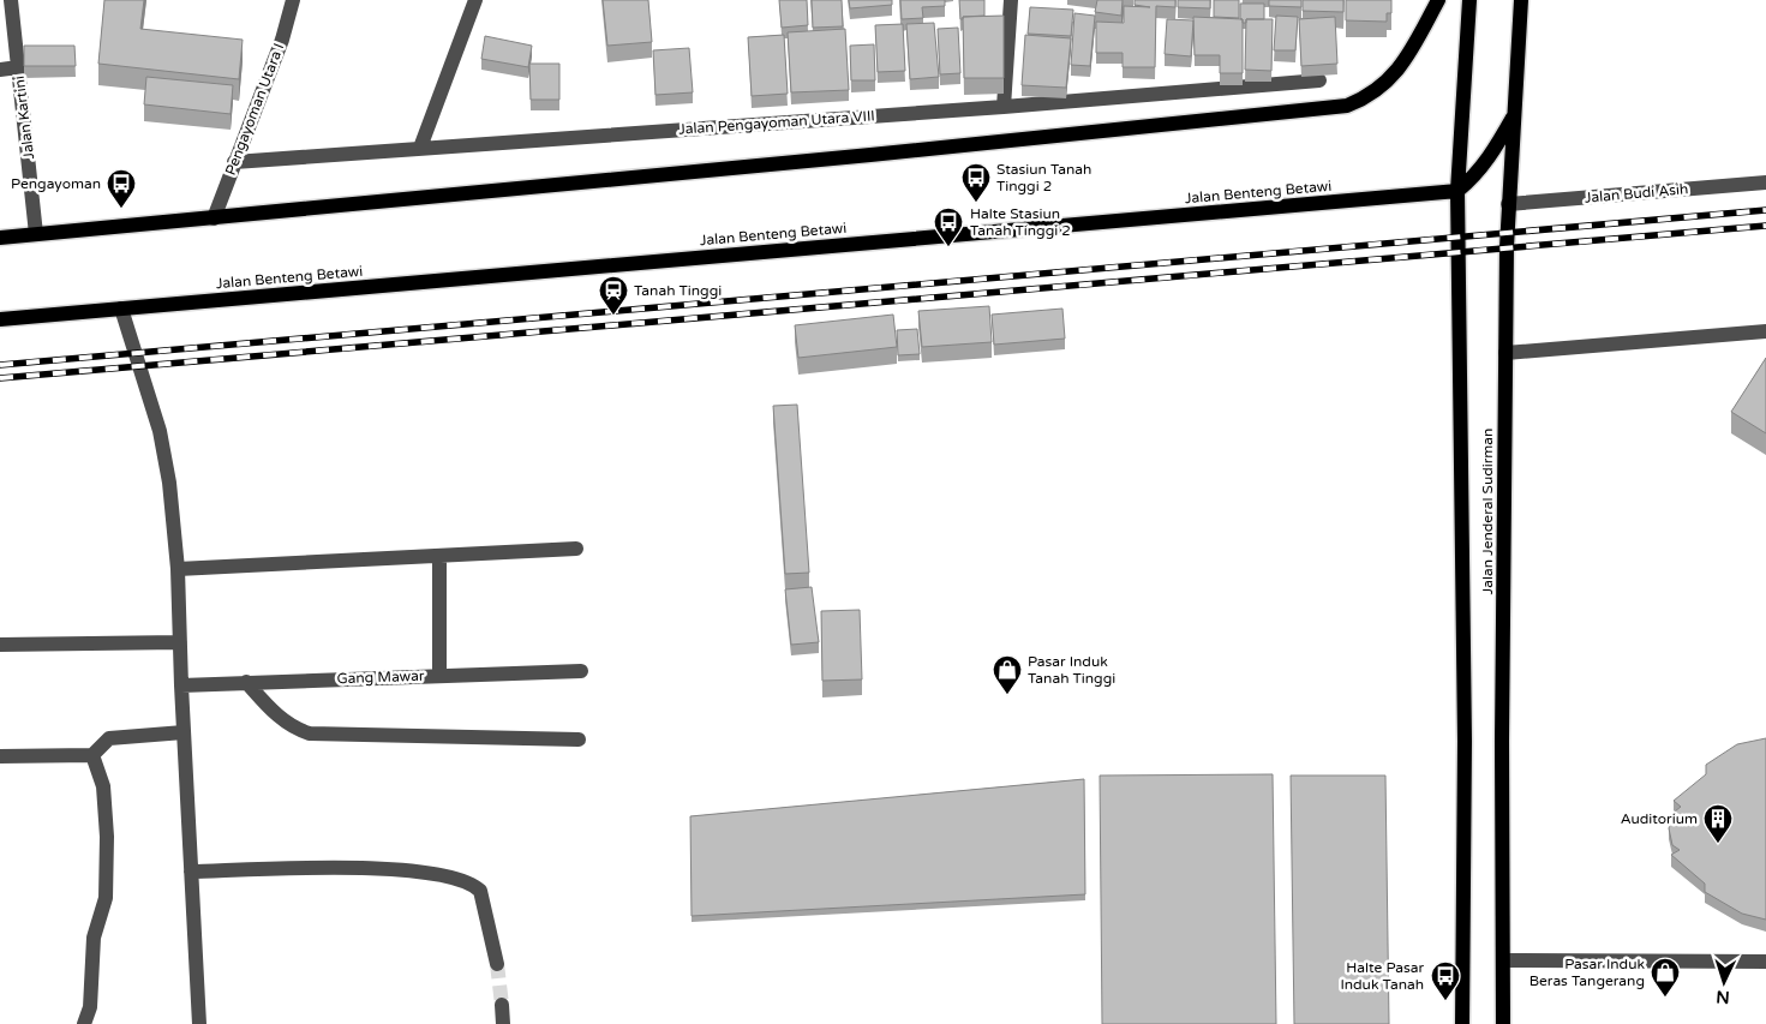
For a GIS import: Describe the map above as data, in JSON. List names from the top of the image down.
{
  "streets": {
    "main road": ["Jalan Benteng Betawi", "Jalan Jenderal Sudirman"],
    "street": [
      "Pengayoman Utara I",
      "Jalan Kartini",
      "Jalan Pengayoman Utara VIII",
      "Jalan Budi Asih",
      "Gang Mawar"
    ]
  },
  "crossings": [
    ["Pengayoman Utara I", "Jalan Pengayoman Utara VIII"],
    ["Jalan Benteng Betawi", "Jalan Jenderal Sudirman"],
    ["Jalan Budi Asih", "Jalan Jenderal Sudirman"]
  ],
  "places": {
    "bus stop": [
      "Stasiun Tanah Tinggi 2",
      "Pengayoman",
      "Halte Stasiun Tanah Tinggi 2",
      "Halte Pasar Induk Tanah"
    ],
    "station": ["Tanah Tinggi"],
    "shop": ["Pasar Induk Tanah Tinggi", "Pasar Induk Beras Tangerang"],
    "building": ["Auditorium"]
  },
  "north": "bottom"
}
